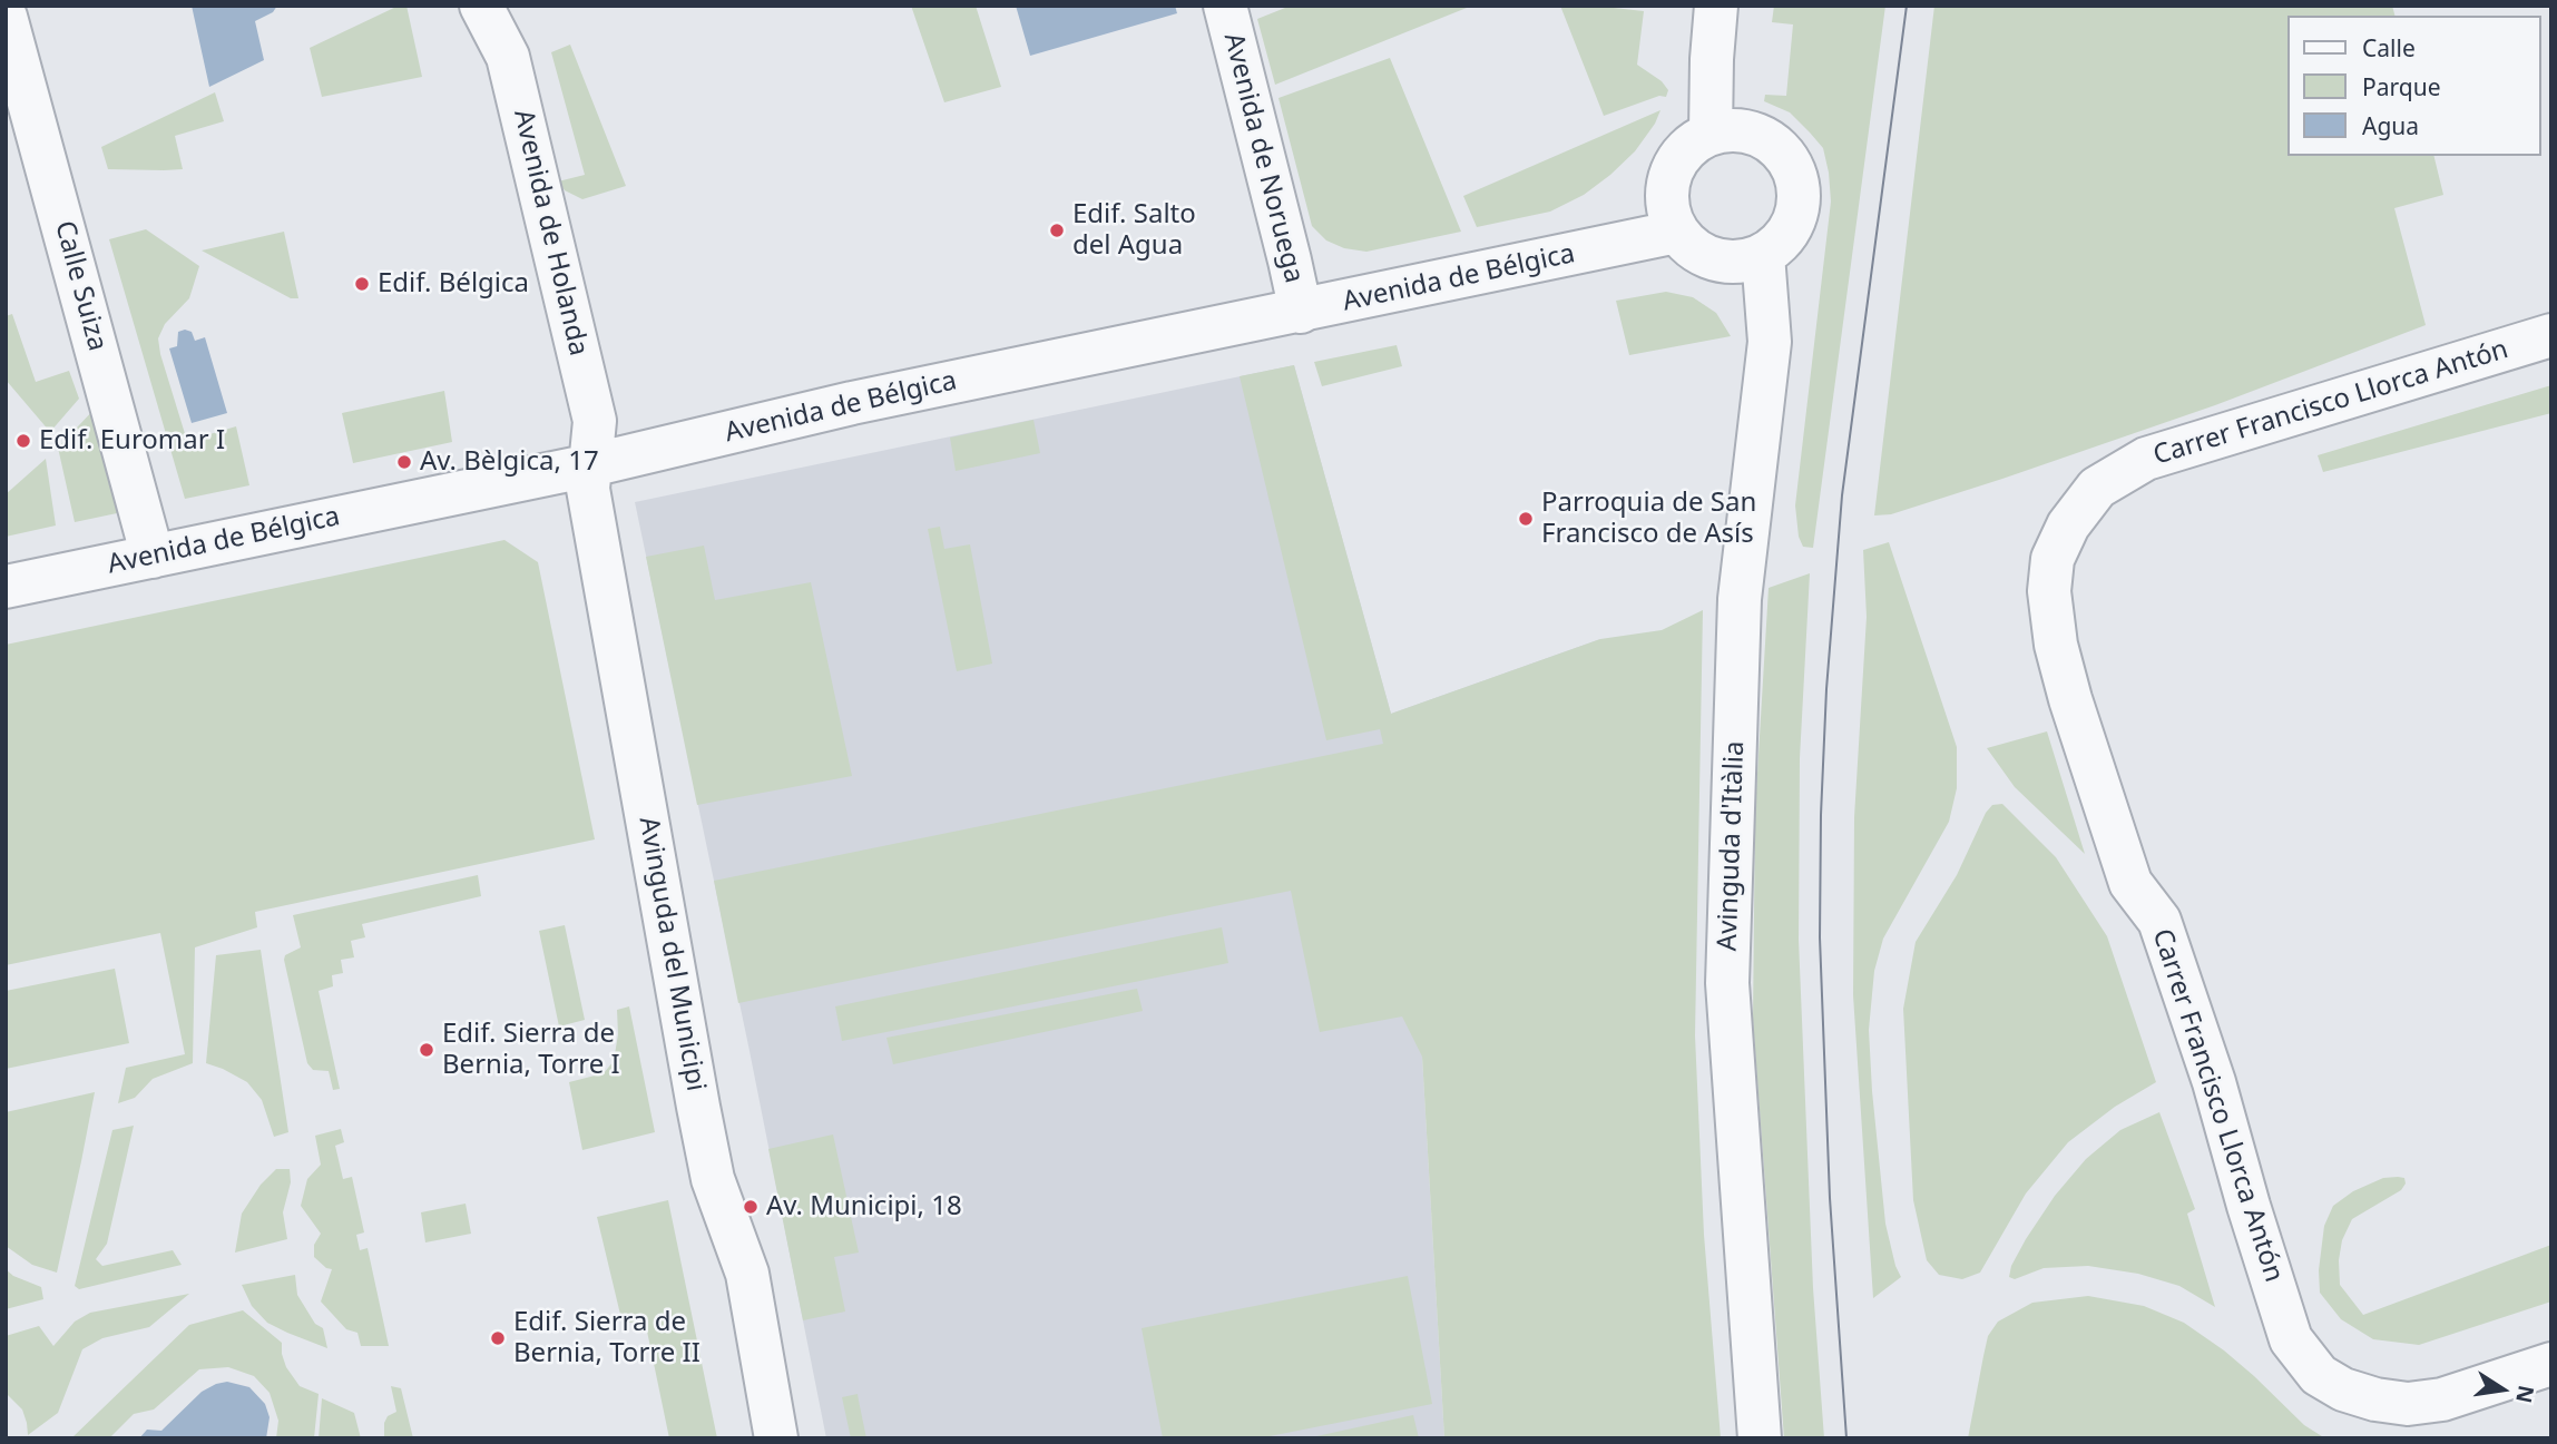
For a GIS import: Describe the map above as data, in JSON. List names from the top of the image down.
{
  "streets": {
    "street": [
      "Avenida de Noruega",
      "Avenida de Holanda",
      "Avenida de Bélgica",
      "Calle Suiza",
      "Carrer Francisco Llorca Antón",
      "Avinguda d'Itàlia",
      "Avinguda del Municipi"
    ]
  },
  "crossings": [
    ["Avenida de Noruega", "Avenida de Bélgica"],
    ["Avenida de Holanda", "Avenida de Bélgica"],
    ["Avenida de Holanda", "Avinguda del Municipi"],
    ["Avenida de Bélgica", "Calle Suiza"],
    ["Avenida de Bélgica", "Avinguda d'Itàlia"],
    ["Avenida de Bélgica", "Avinguda del Municipi"]
  ],
  "places": [
    "Edif. Salto del Agua",
    "Edif. Bélgica",
    "Edif. Euromar I",
    "Av. Bèlgica, 17",
    "Parroquia de San Francisco de Asís",
    "Edif. Sierra de Bernia, Torre I",
    "Av. Municipi, 18",
    "Edif. Sierra de Bernia, Torre II"
  ],
  "legend": ["Calle", "Parque", "Agua"],
  "north": "right"
}
